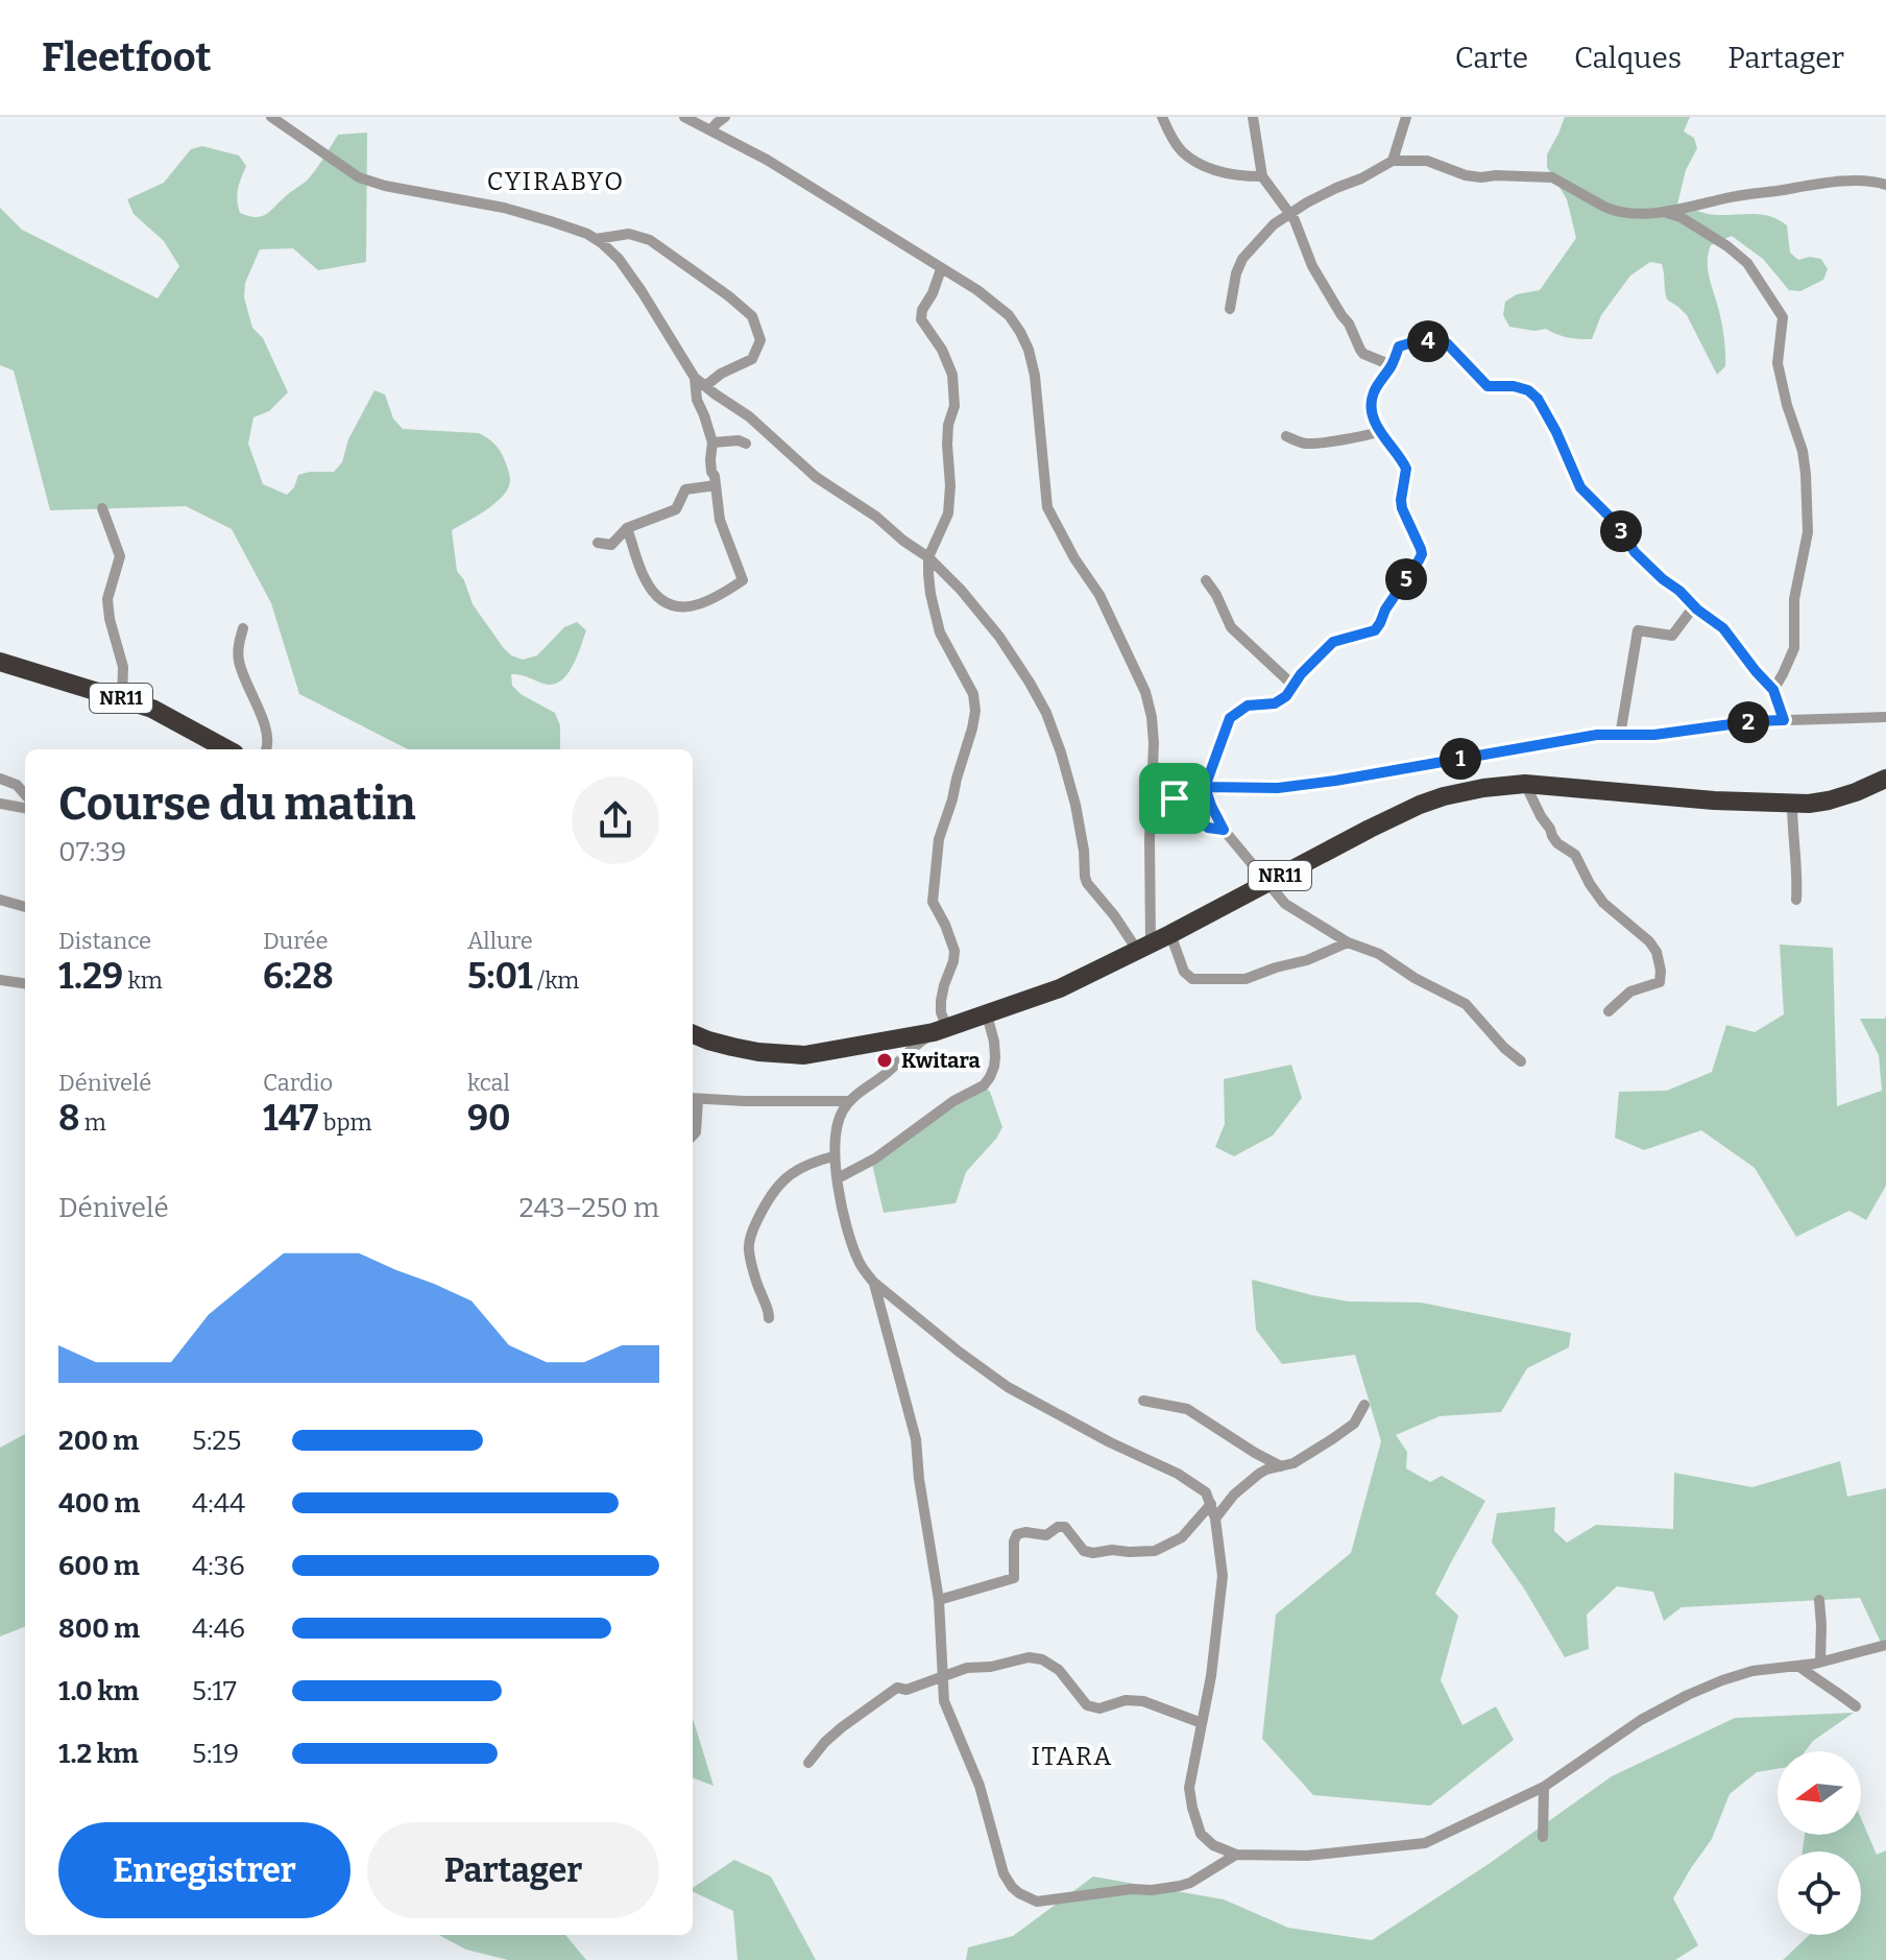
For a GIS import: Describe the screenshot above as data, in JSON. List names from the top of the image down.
{
  "streets": {
    "highway": ["NR11"]
  },
  "districts": ["CYIRABYO", "ITARA"],
  "places": ["Kwitara"],
  "north": "left",
  "page": {
    "header": "Fleetfoot",
    "nav": ["Carte", "Calques", "Partager"],
    "pins": [
      "4",
      "3",
      "5",
      "2",
      "1"
    ],
    "heading": ["Course du matin", "07:39"],
    "stats": [
      ["Distance", "1.29 km"],
      ["Durée", "6:28"],
      ["Allure", "5:01 /km"],
      ["Dénivelé", "8 m"],
      ["Cardio", "147 bpm"],
      ["kcal", "90"]
    ],
    "chart": ["Dénivelé", "243–250 m"],
    "list": [
      {
        "name": "200 m",
        "note": "5:25"
      },
      {
        "name": "400 m",
        "note": "4:44"
      },
      {
        "name": "600 m",
        "note": "4:36"
      },
      {
        "name": "800 m",
        "note": "4:46"
      },
      {
        "name": "1.0 km",
        "note": "5:17"
      },
      {
        "name": "1.2 km",
        "note": "5:19"
      }
    ],
    "buttons": ["Enregistrer", "Partager"]
  }
}
